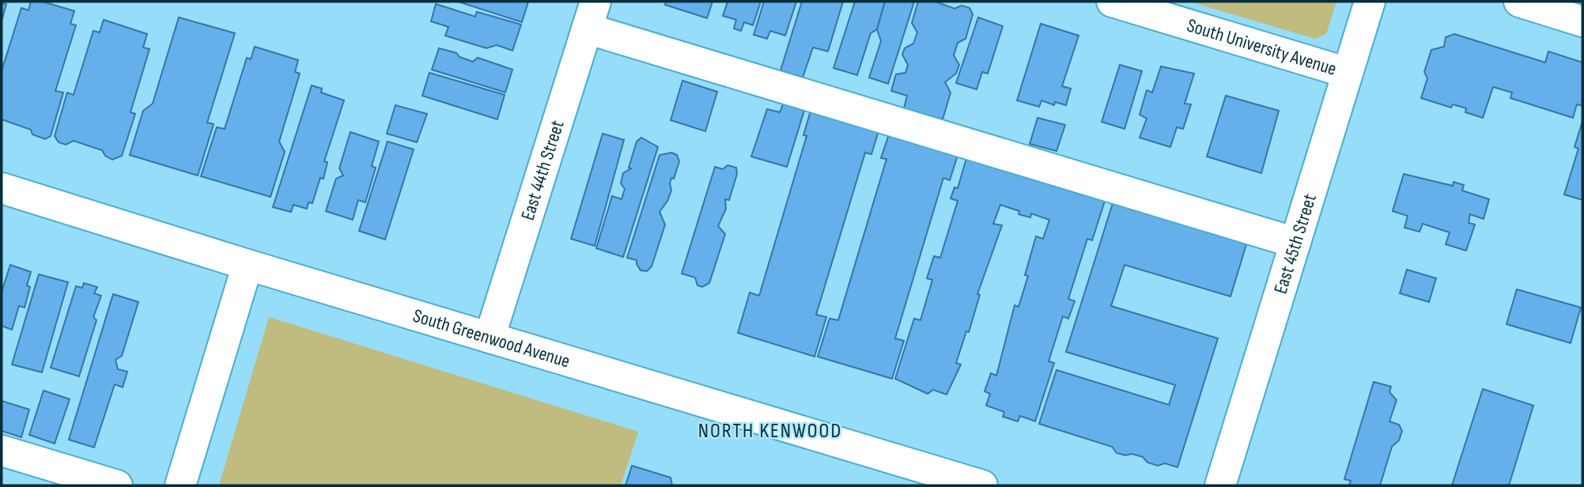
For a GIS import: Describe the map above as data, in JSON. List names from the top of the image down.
{
  "streets": {
    "street": [
      "South University Avenue",
      "East 44th Street",
      "East 45th Street",
      "South Greenwood Avenue"
    ]
  },
  "crossings": [
    ["South University Avenue", "East 45th Street"],
    ["East 44th Street", "South Greenwood Avenue"]
  ],
  "districts": ["NORTH KENWOOD"]
}
